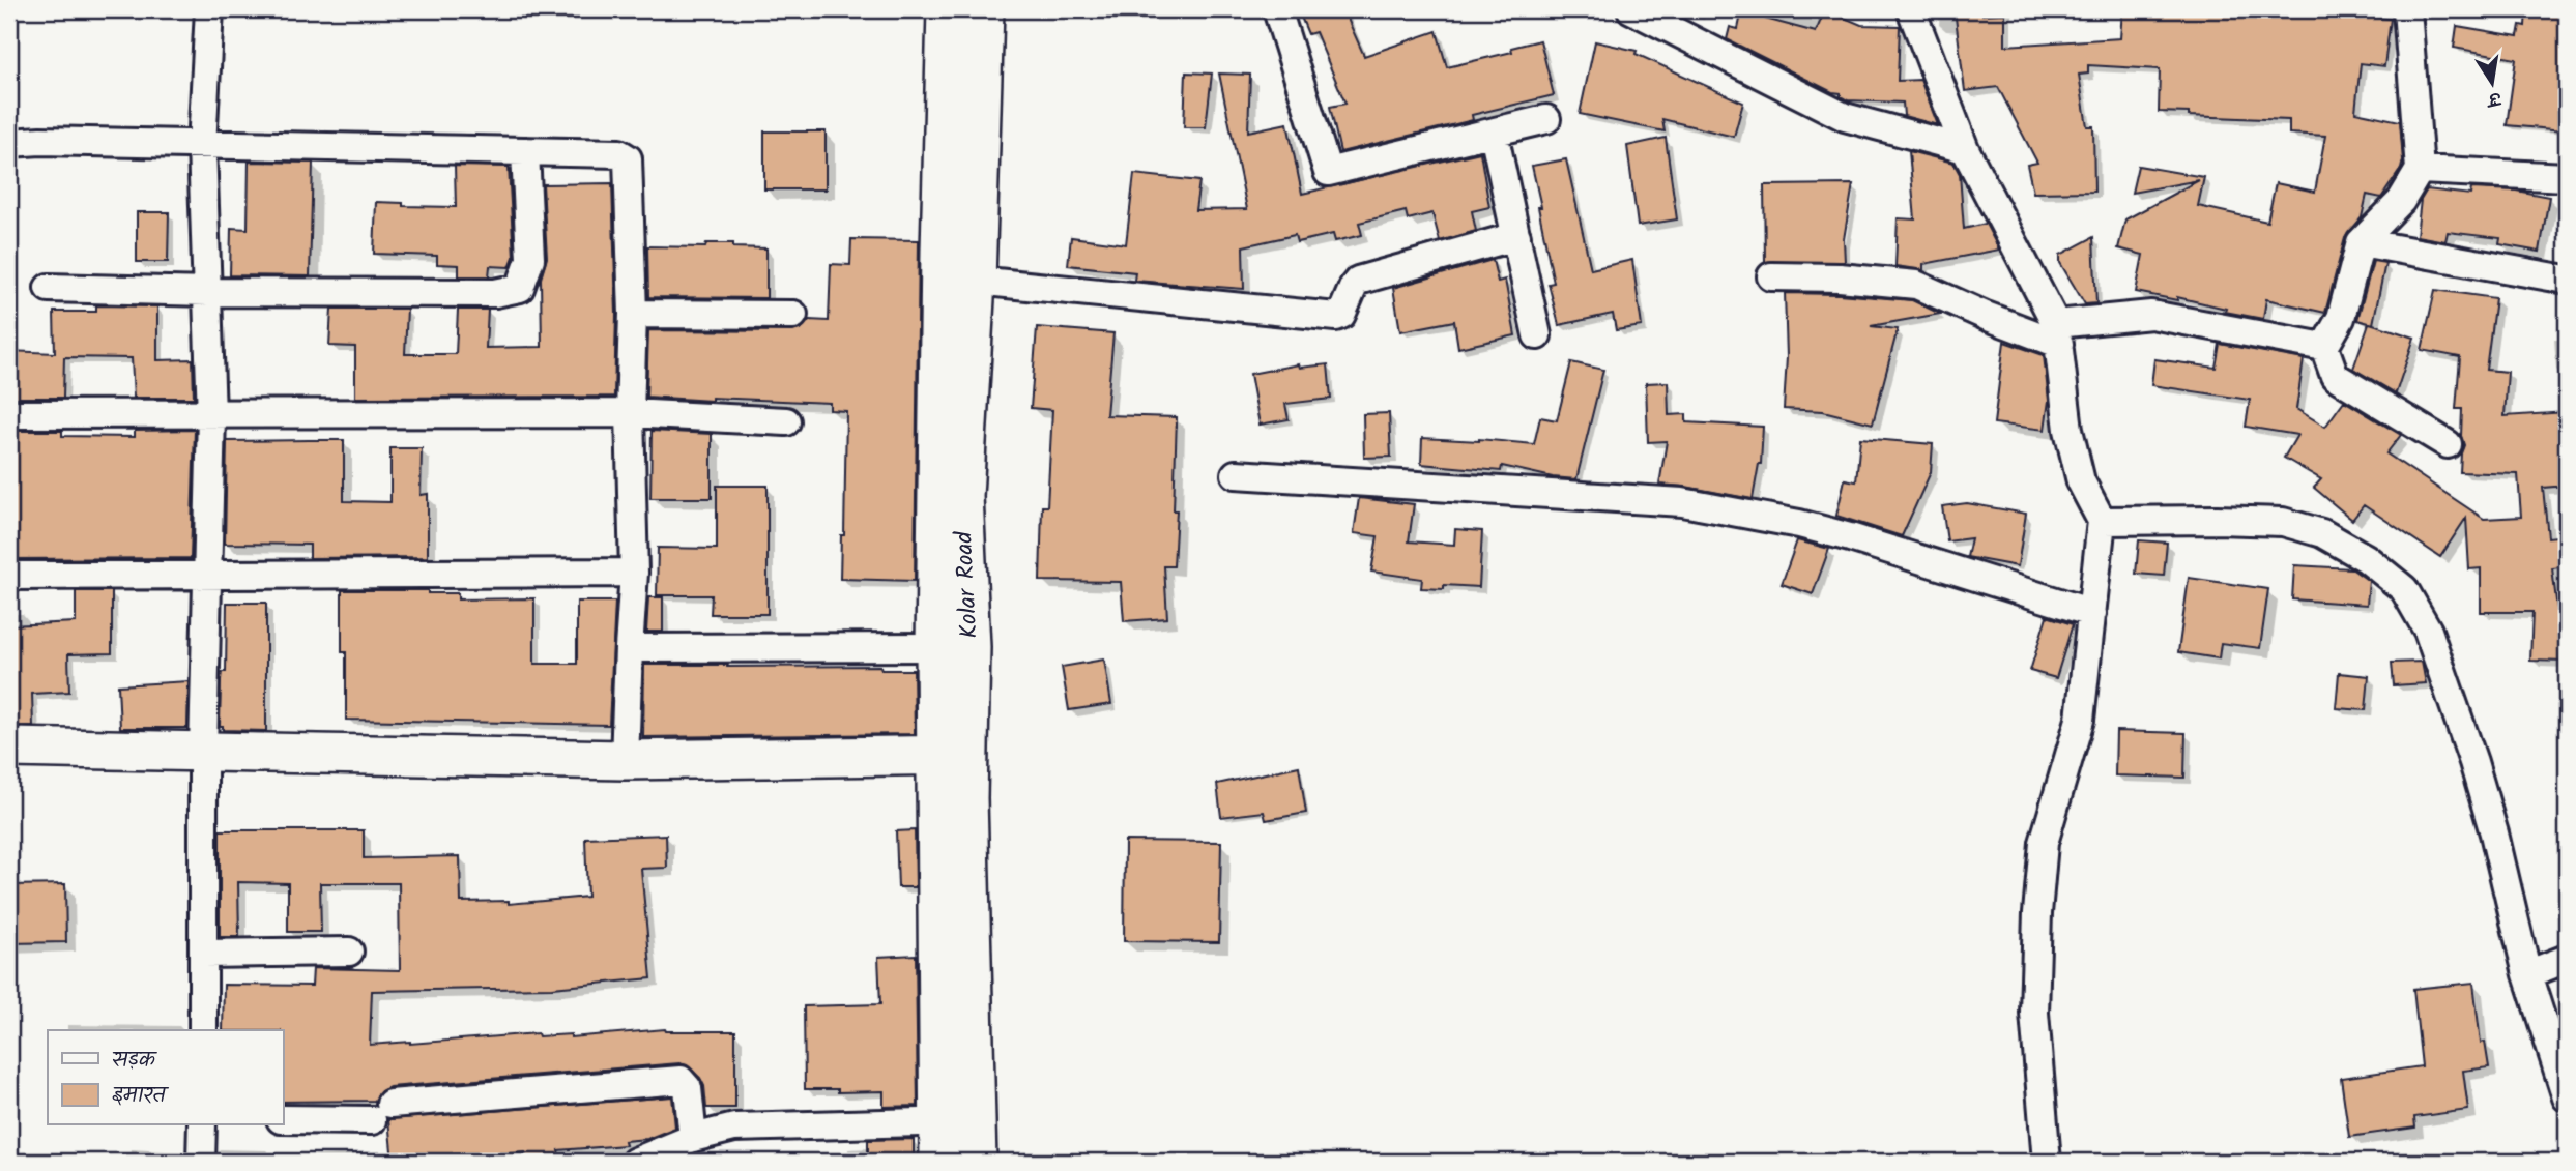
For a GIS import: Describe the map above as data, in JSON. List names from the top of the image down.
{
  "streets": {
    "main road": ["Kolar Road"]
  },
  "legend": ["सड़क", "इमारत"],
  "north": "bottom"
}
